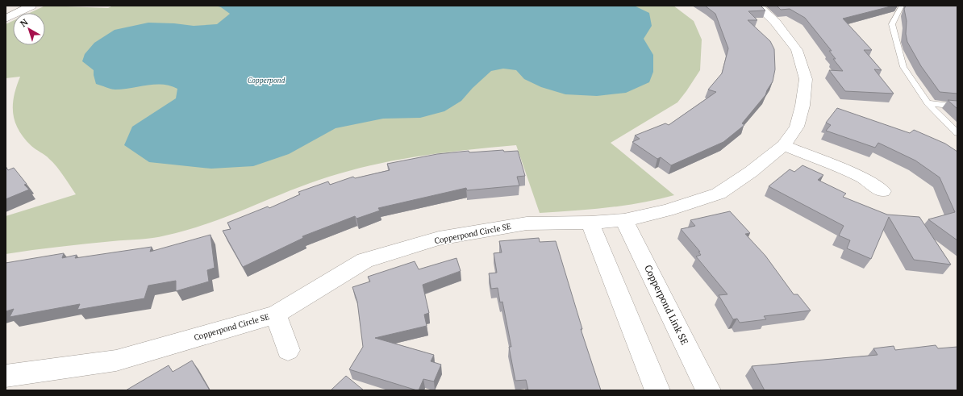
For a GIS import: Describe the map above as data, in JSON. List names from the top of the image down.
{
  "streets": {
    "street": ["Copperpond Circle SE", "Copperpond Link SE"]
  },
  "crossings": [
    ["Copperpond Circle SE", "Copperpond Link SE"]
  ],
  "water": ["Copperpond"],
  "north": "top left"
}
